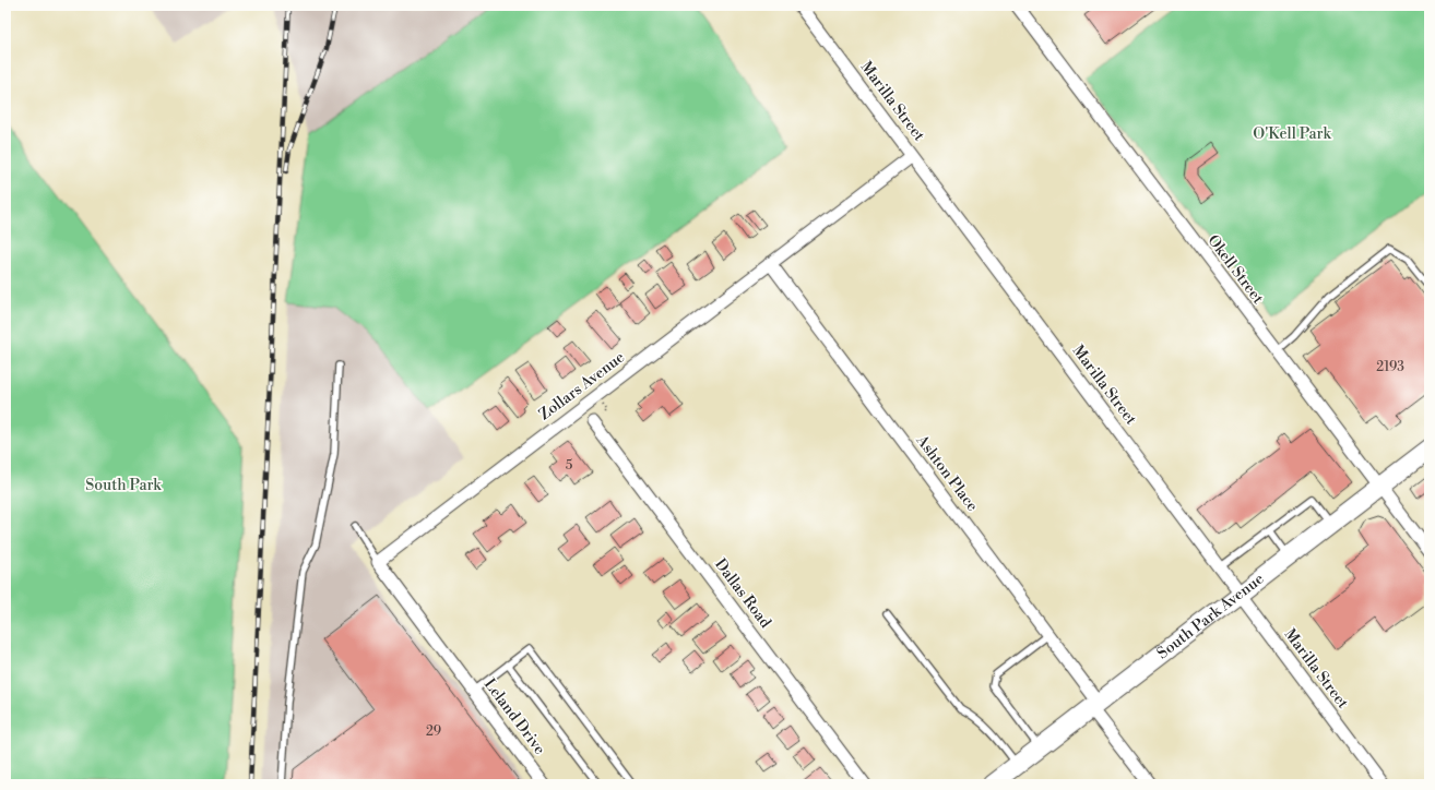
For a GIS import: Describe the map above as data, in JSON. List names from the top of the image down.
{
  "streets": {
    "main road": ["South Park Avenue"],
    "street": [
      "Marilla Street",
      "Okell Street",
      "Zollars Avenue",
      "Ashton Place",
      "Dallas Road",
      "Leland Drive"
    ]
  },
  "crossings": [
    ["Marilla Street", "Zollars Avenue"],
    ["Marilla Street", "South Park Avenue"],
    ["Okell Street", "South Park Avenue"],
    ["Zollars Avenue", "Ashton Place"],
    ["Zollars Avenue", "Leland Drive"],
    ["Ashton Place", "South Park Avenue"]
  ],
  "parks": ["O'Kell Park", "South Park"],
  "house_numbers": ["2193", "5", "29"]
}
